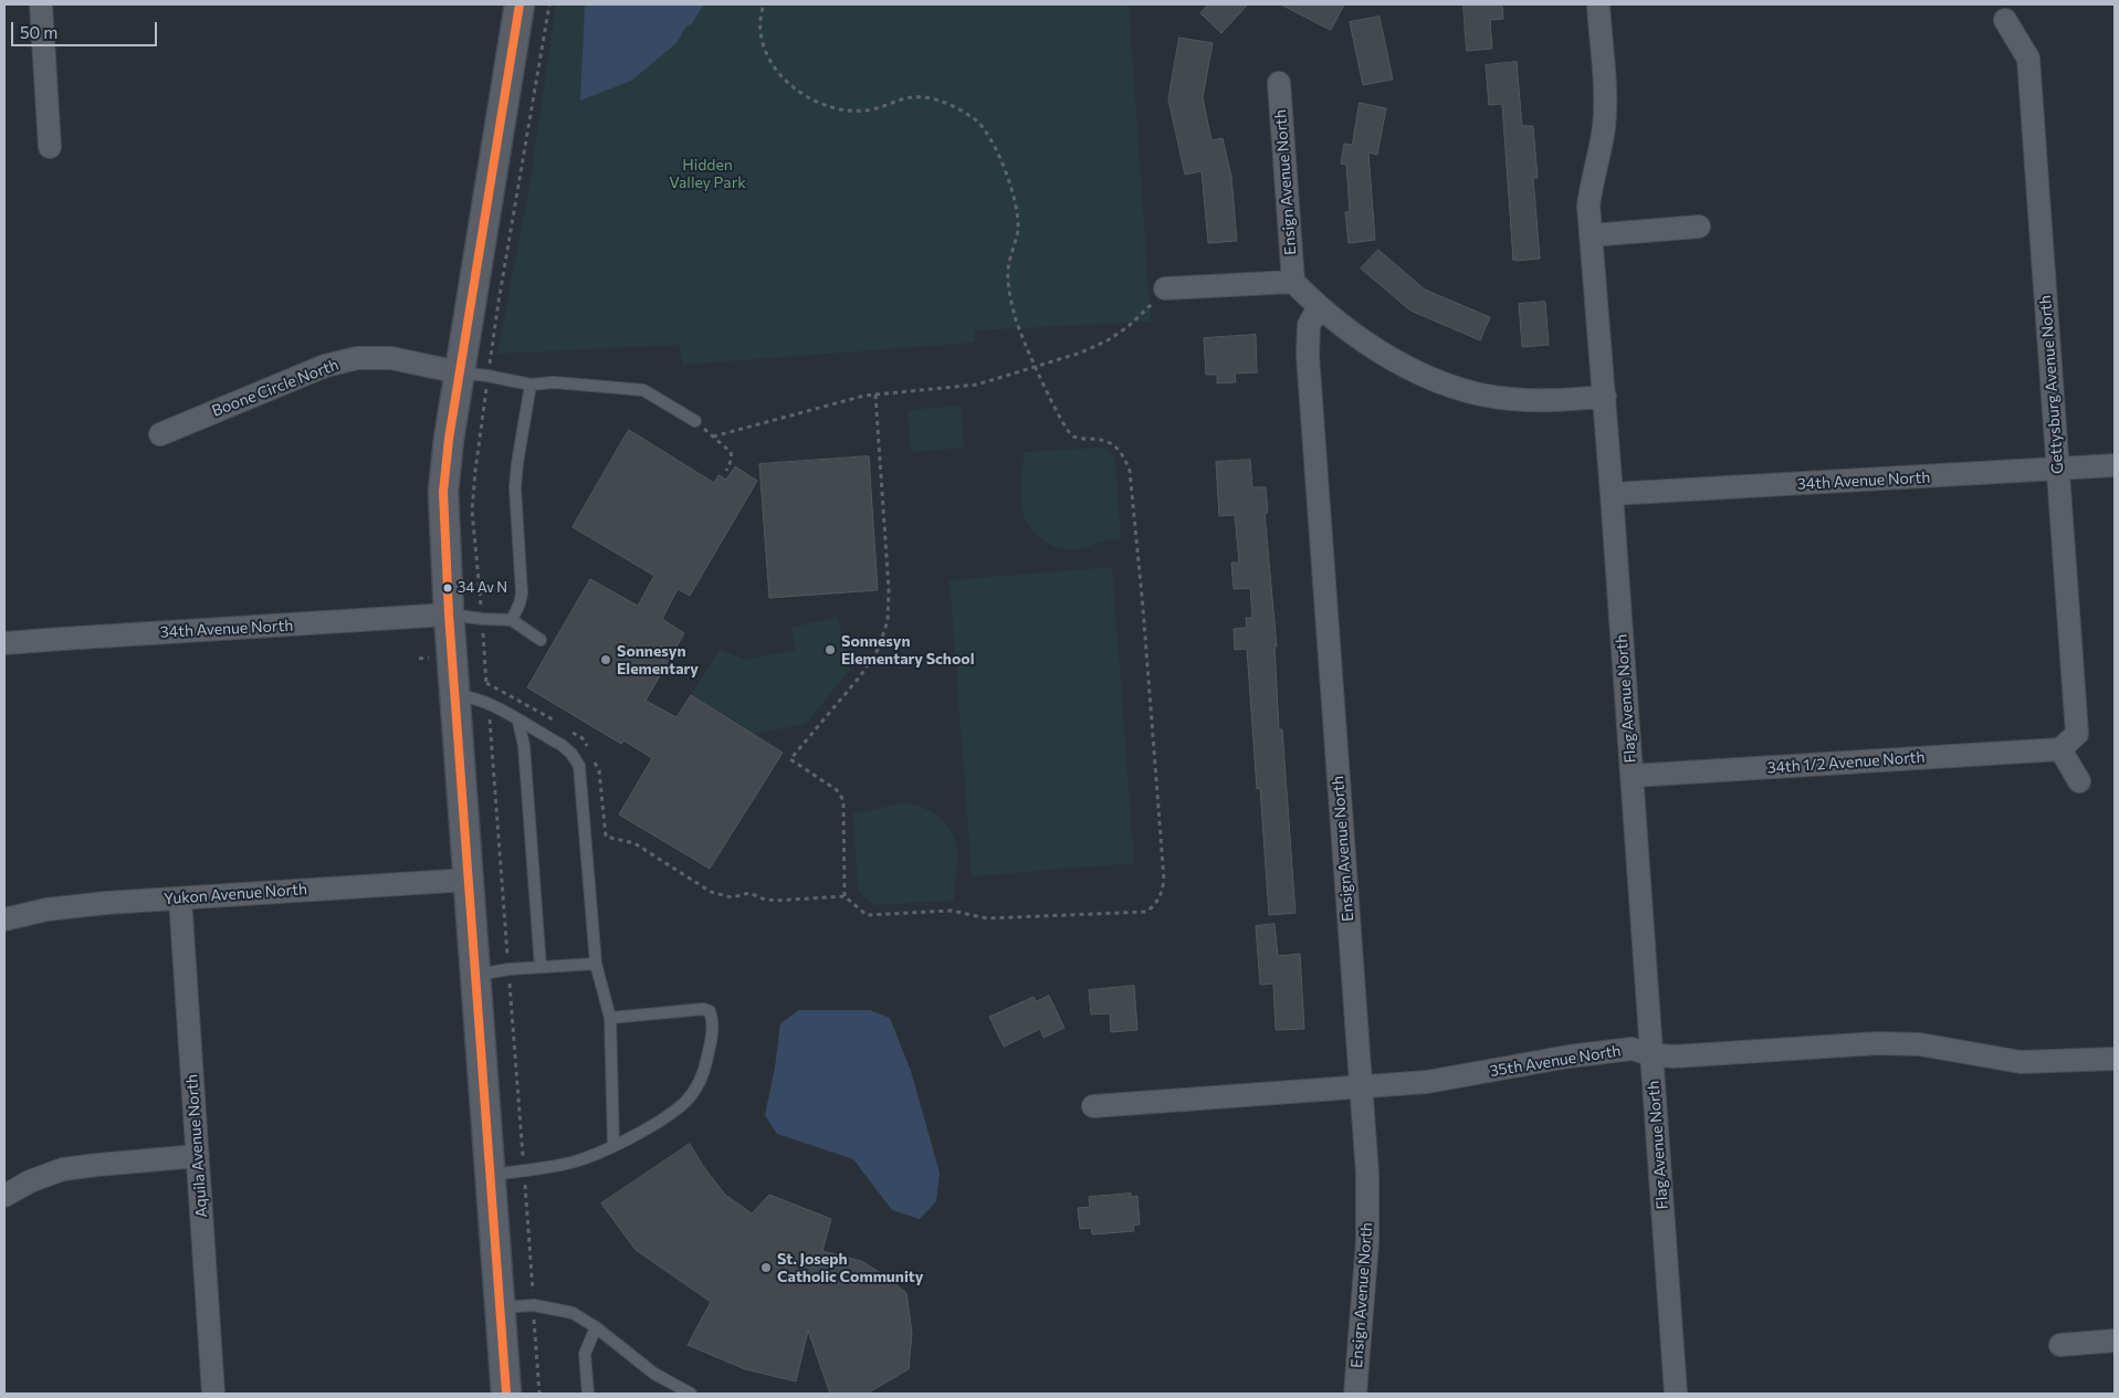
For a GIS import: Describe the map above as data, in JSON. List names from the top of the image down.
{
  "streets": {
    "street": [
      "Ensign Avenue North",
      "Gettysburg Avenue North",
      "Boone Circle North",
      "34th Avenue North",
      "Flag Avenue North",
      "34th 1/2 Avenue North",
      "Yukon Avenue North",
      "35th Avenue North",
      "Aquila Avenue North"
    ]
  },
  "crossings": [
    ["Ensign Avenue North", "35th Avenue North"],
    ["Gettysburg Avenue North", "34th Avenue North"],
    ["Gettysburg Avenue North", "34th 1/2 Avenue North"],
    ["34th Avenue North", "Flag Avenue North"],
    ["Flag Avenue North", "34th 1/2 Avenue North"],
    ["Flag Avenue North", "35th Avenue North"],
    ["Yukon Avenue North", "Aquila Avenue North"]
  ],
  "parks": ["Hidden Valley Park"],
  "places": [
    "34 Av N",
    "Sonnesyn Elementary School",
    "Sonnesyn Elementary",
    "St. Joseph Catholic Community"
  ],
  "scale_bar": "50 m"
}
